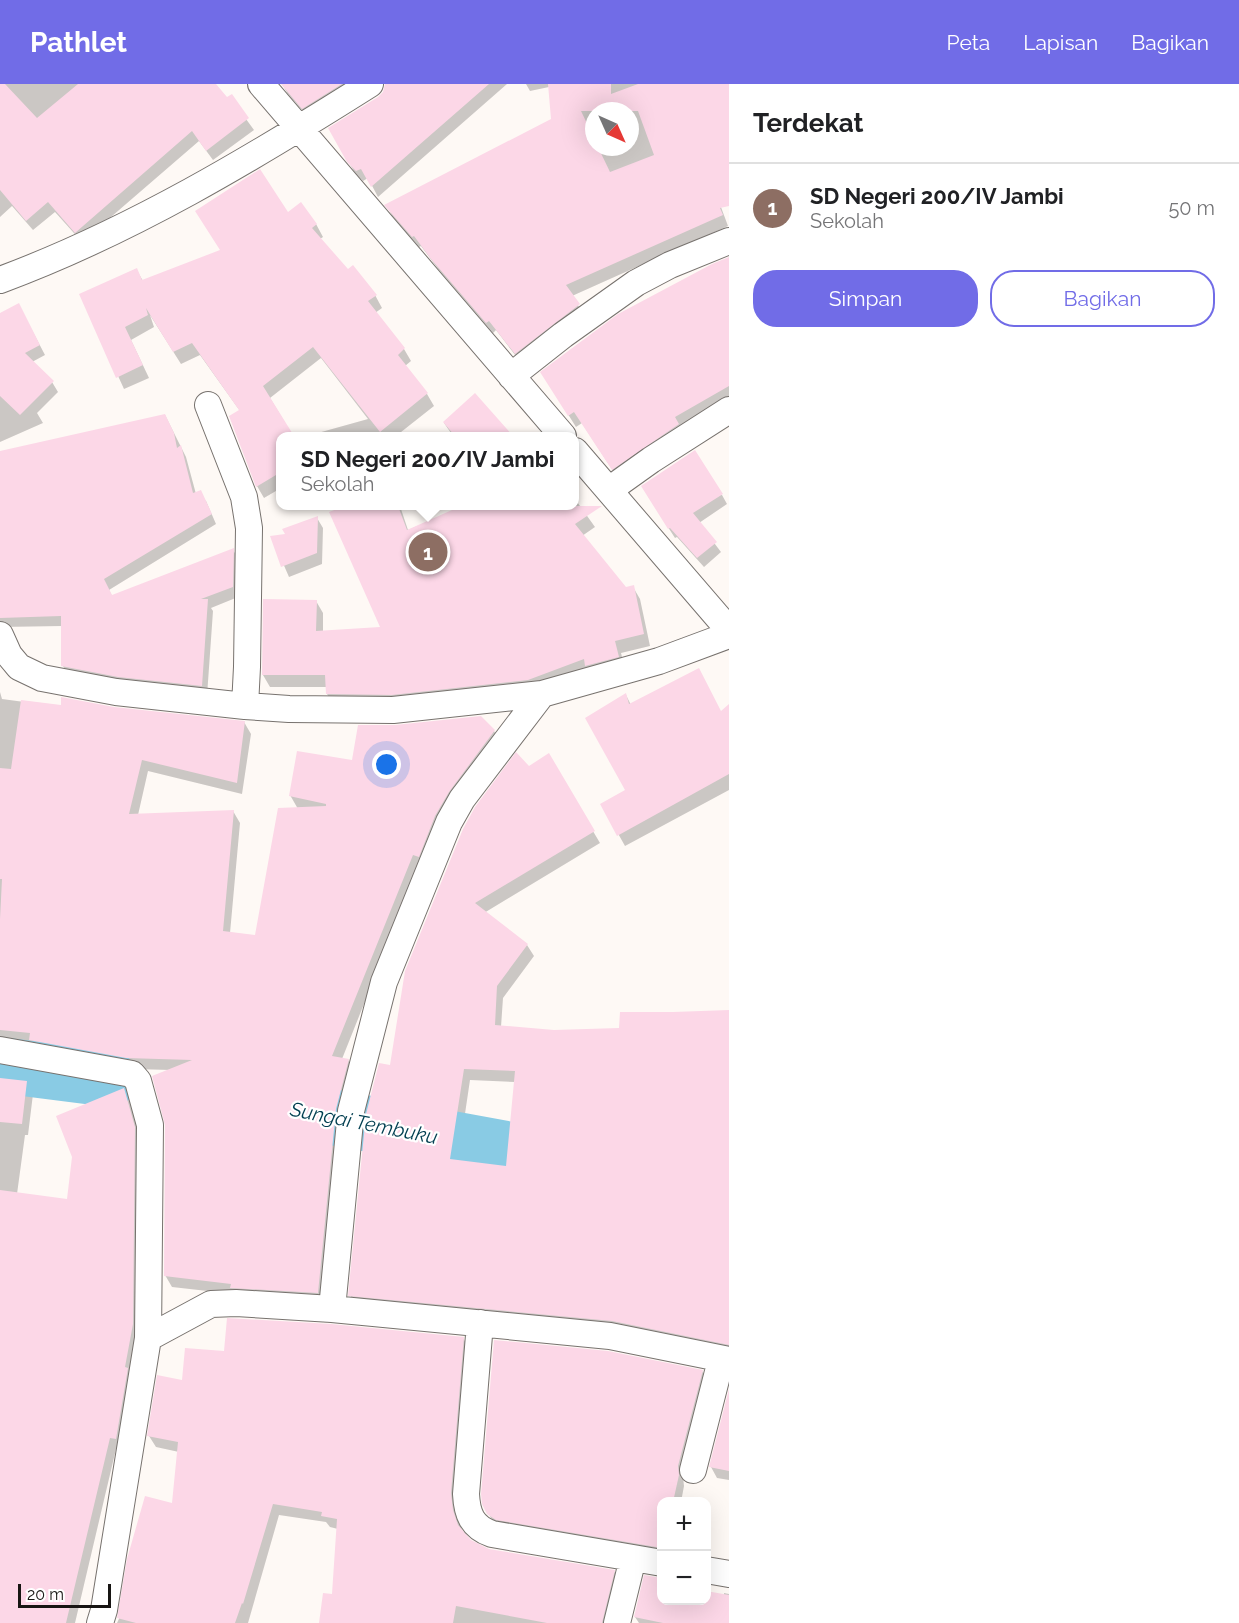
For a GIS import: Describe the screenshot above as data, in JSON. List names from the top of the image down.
{
  "water": ["Sungai Tembuku"],
  "scale_bar": "20 m",
  "north": "bottom right",
  "page": {
    "header": "Pathlet",
    "nav": ["Peta", "Lapisan", "Bagikan"],
    "heading": "Terdekat",
    "list": [
      {
        "mark": "1",
        "name": "SD Negeri 200/IV Jambi",
        "note": "Sekolah",
        "value": "50 m"
      }
    ],
    "buttons": ["Simpan", "Bagikan"],
    "popup": ["SD Negeri 200/IV Jambi", "Sekolah"],
    "pins": "1",
    "map_buttons": ["+", "−"],
    "scale": "20 m"
  }
}
